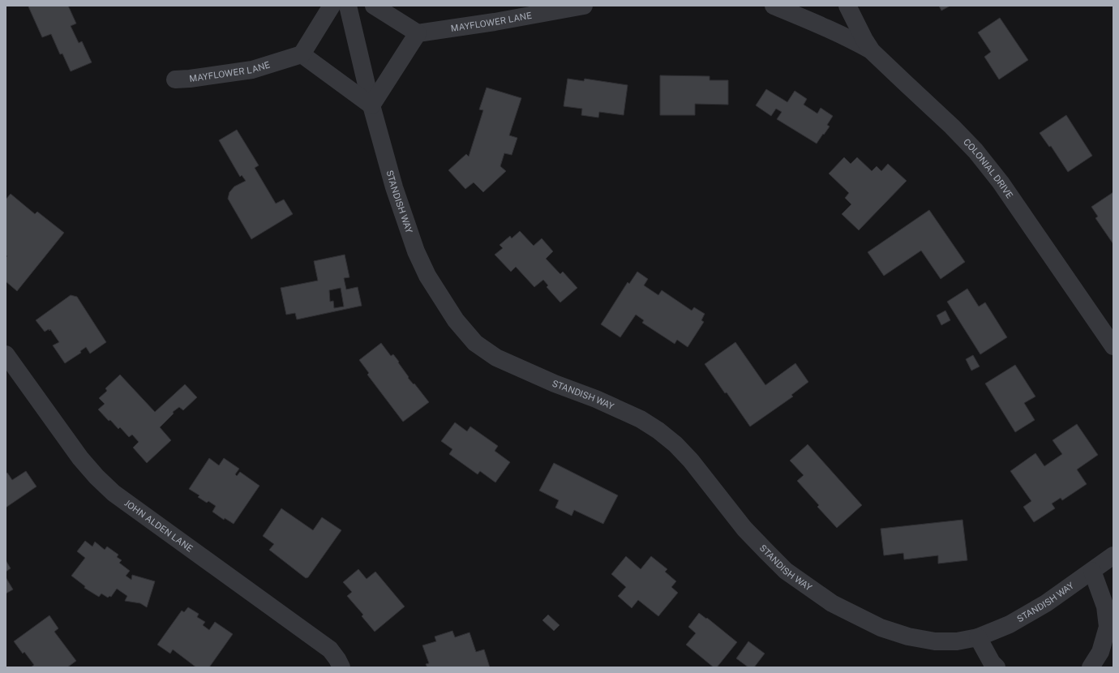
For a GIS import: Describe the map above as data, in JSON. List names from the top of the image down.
{
  "streets": {
    "street": [
      "MAYFLOWER LANE",
      "COLONIAL DRIVE",
      "STANDISH WAY",
      "JOHN ALDEN LANE"
    ]
  }
}
